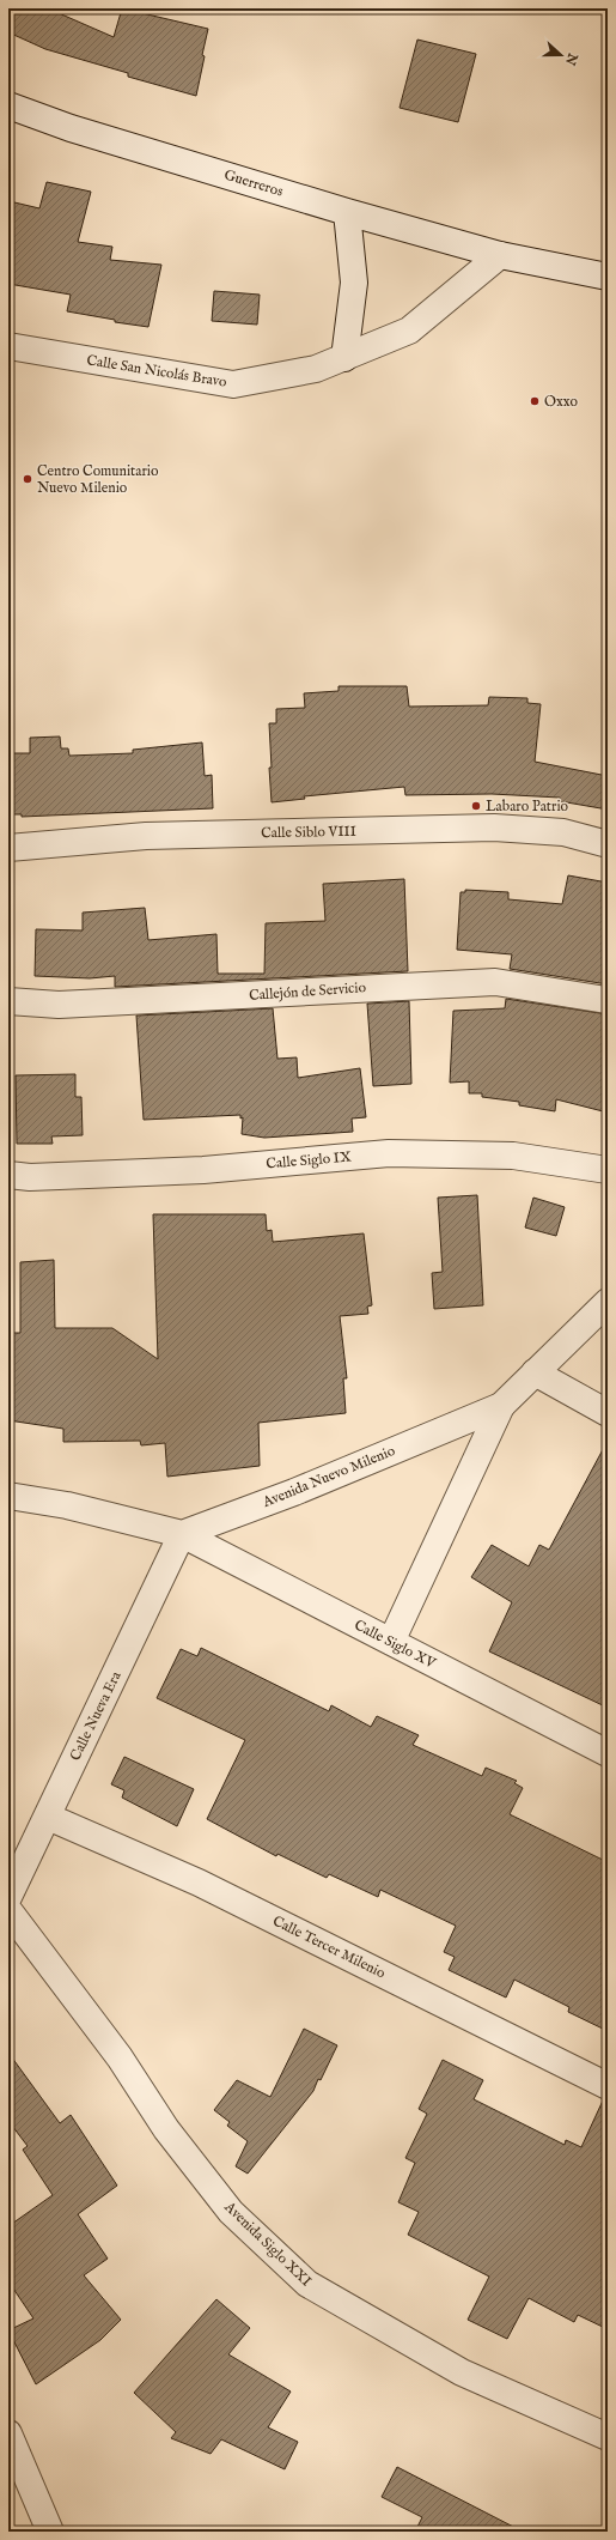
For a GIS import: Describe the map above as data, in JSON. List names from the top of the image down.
{
  "streets": {
    "street": [
      "Guerreros",
      "Calle San Nicolás Bravo",
      "Calle Siblo VIII",
      "Callejón de Servicio",
      "Calle Siglo IX",
      "Avenida Nuevo Milenio",
      "Calle Siglo XV",
      "Calle Nueva Era",
      "Calle Tercer Milenio",
      "Avenida Siglo XXI"
    ]
  },
  "crossings": [
    ["Guerreros", "Calle San Nicolás Bravo"],
    ["Avenida Nuevo Milenio", "Calle Siglo XV"],
    ["Avenida Nuevo Milenio", "Calle Nueva Era"],
    ["Calle Siglo XV", "Calle Nueva Era"],
    ["Calle Nueva Era", "Calle Tercer Milenio"]
  ],
  "places": ["Oxxo", "Centro Comunitario Nuevo Milenio", "Labaro Patrio"],
  "north": "right"
}
